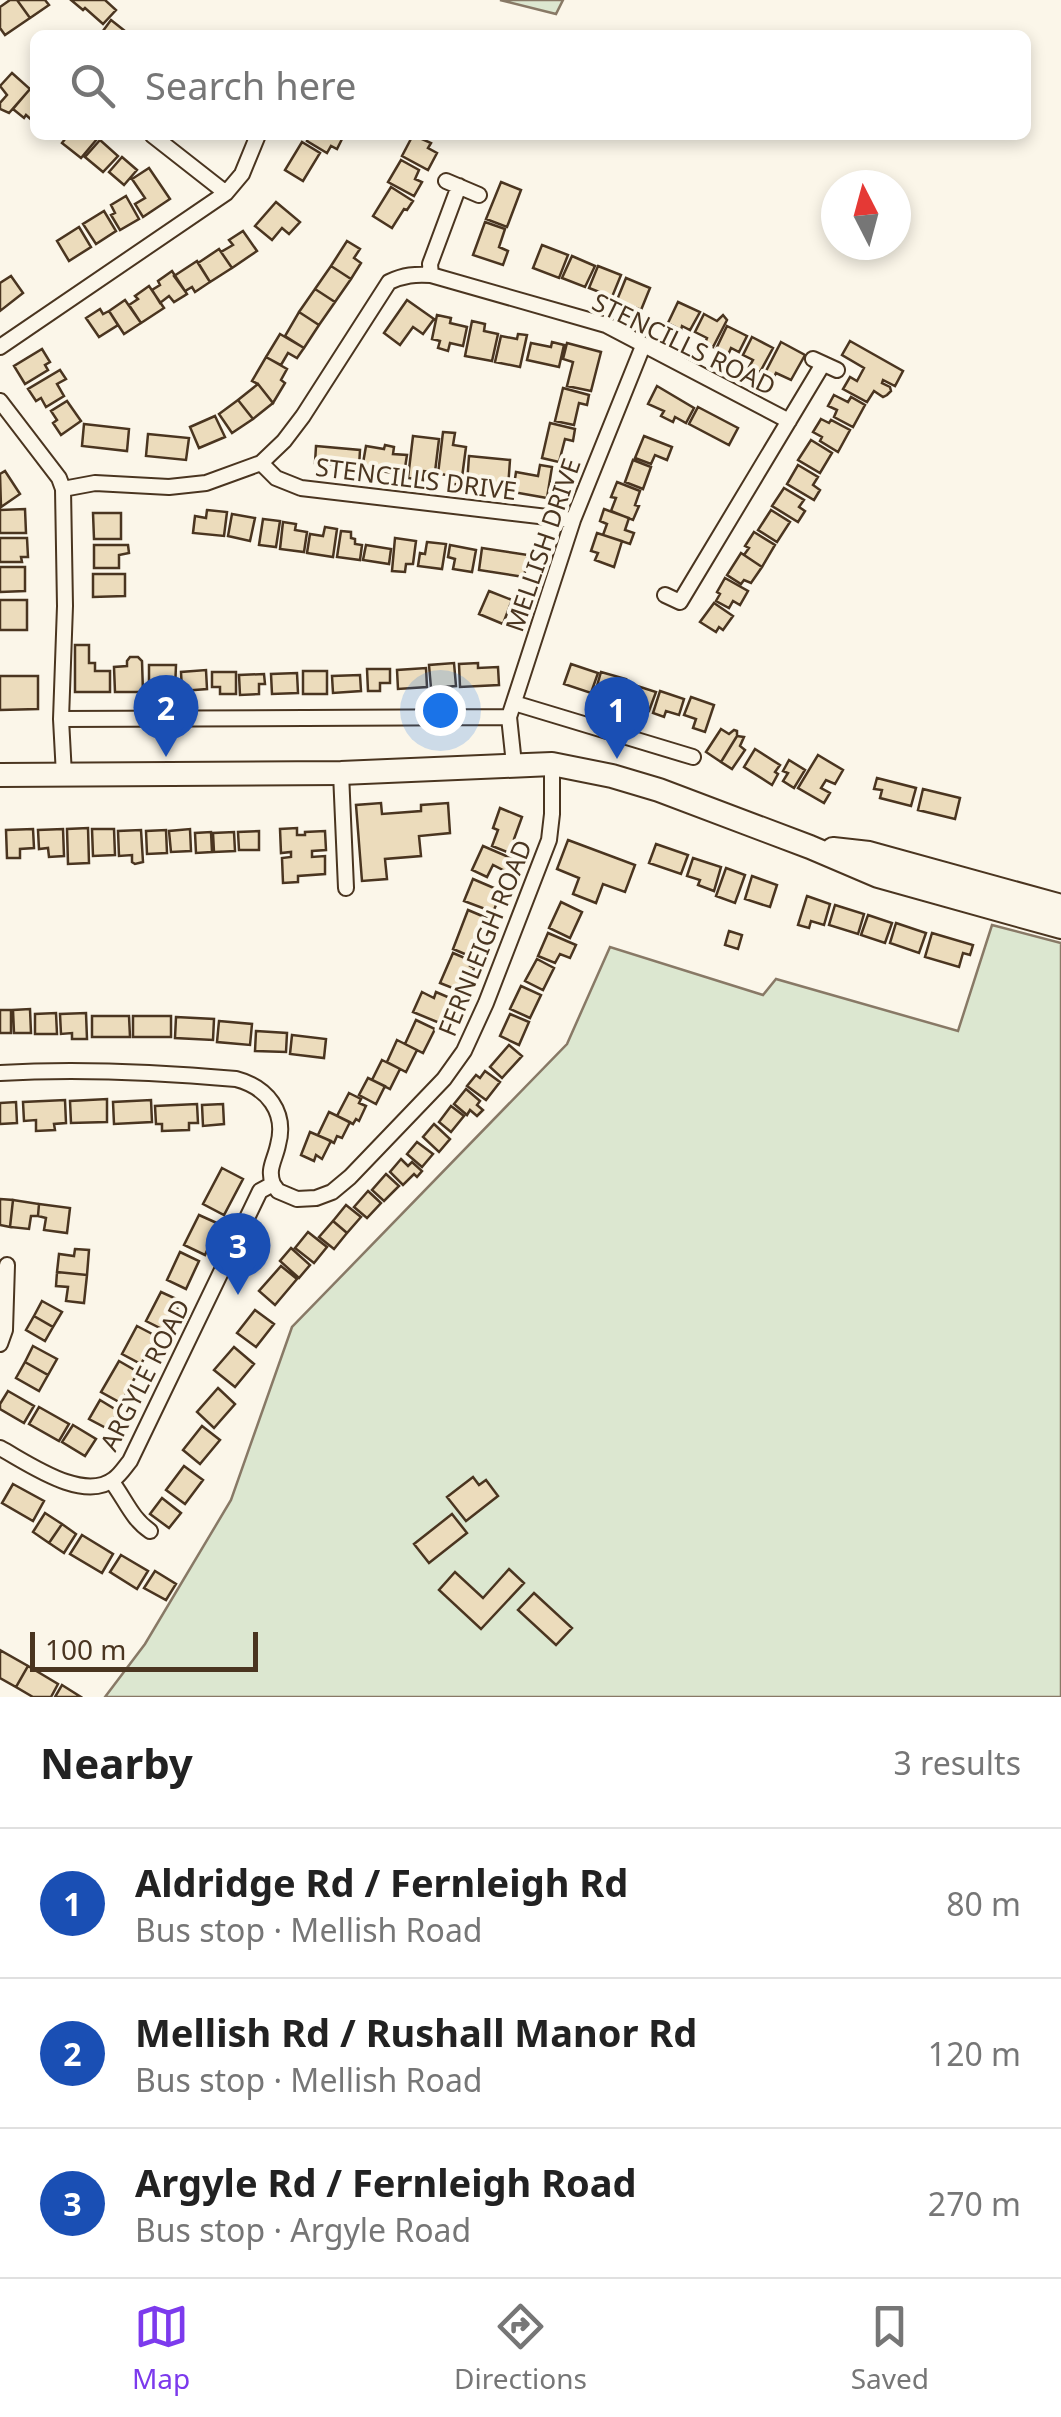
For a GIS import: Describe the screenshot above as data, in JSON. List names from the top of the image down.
{
  "streets": {
    "street": [
      "STENCILLS ROAD",
      "STENCILLS DRIVE",
      "MELLISH DRIVE",
      "FERNLEIGH ROAD",
      "ARGYLE ROAD"
    ]
  },
  "crossings": [
    ["STENCILLS ROAD", "MELLISH DRIVE"],
    ["STENCILLS DRIVE", "MELLISH DRIVE"],
    ["FERNLEIGH ROAD", "ARGYLE ROAD"]
  ],
  "scale_bar": "100 m",
  "north": "top",
  "page": {
    "search": "Search here",
    "pins": ["2", "1", "3"],
    "scale": "100 m",
    "heading": ["Nearby", "3 results"],
    "list": [
      {
        "mark": "1",
        "name": "Aldridge Rd / Fernleigh Rd",
        "note": "Bus stop · Mellish Road",
        "value": "80 m"
      },
      {
        "mark": "2",
        "name": "Mellish Rd / Rushall Manor Rd",
        "note": "Bus stop · Mellish Road",
        "value": "120 m"
      },
      {
        "mark": "3",
        "name": "Argyle Rd / Fernleigh Road",
        "note": "Bus stop · Argyle Road",
        "value": "270 m"
      }
    ],
    "nav": ["Map", "Directions", "Saved"]
  }
}
